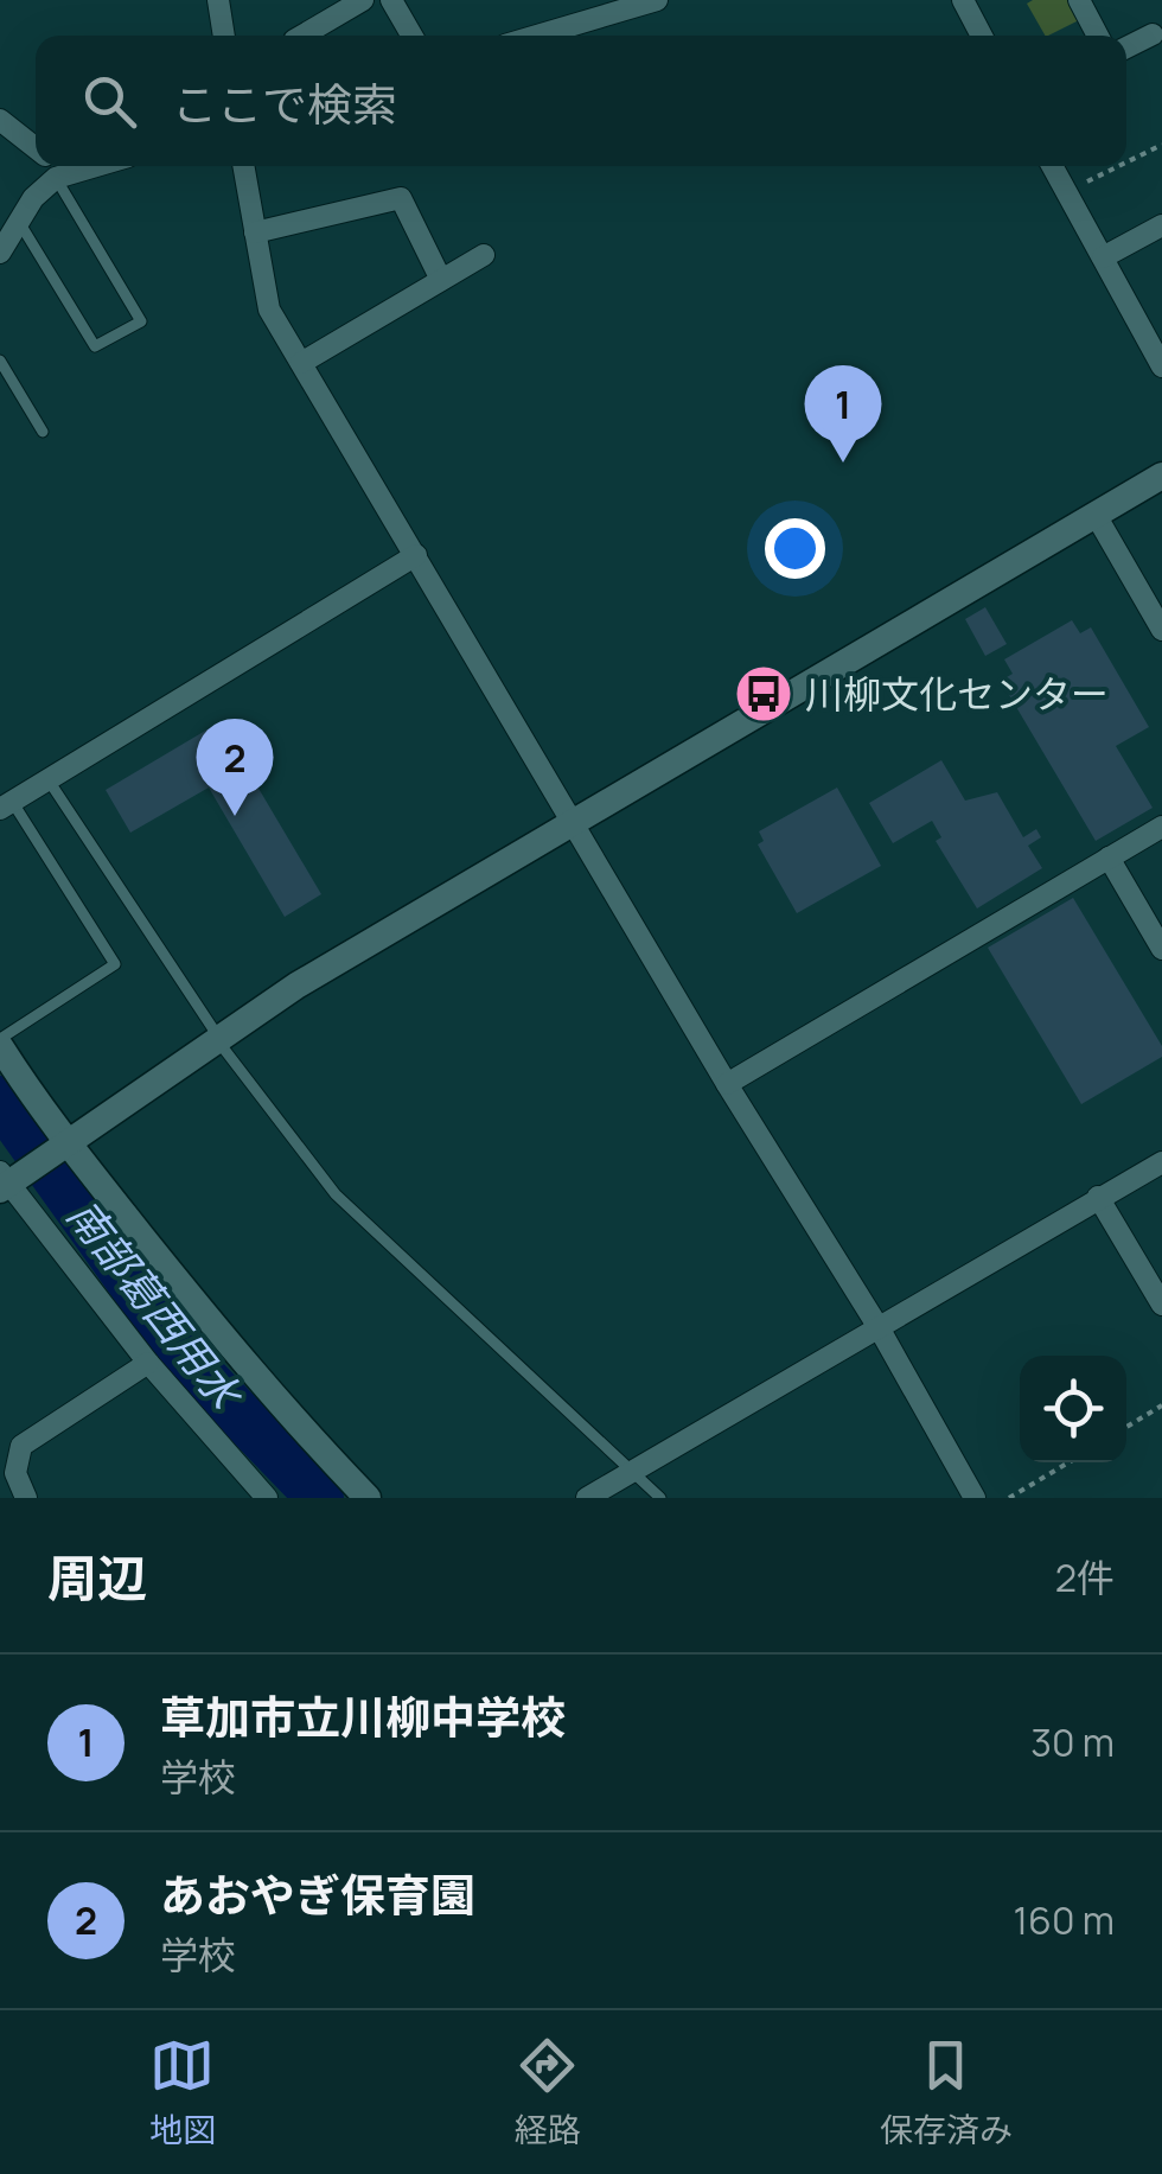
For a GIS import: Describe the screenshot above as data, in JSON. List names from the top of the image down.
{
  "water": ["南部葛西用水"],
  "places": {
    "bus stop": ["川柳文化センター"]
  },
  "page": {
    "search": "ここで検索",
    "pins": ["1", "2"],
    "heading": ["周辺", "2件"],
    "list": [
      {
        "mark": "1",
        "name": "草加市立川柳中学校",
        "note": "学校",
        "value": "30 m"
      },
      {
        "mark": "2",
        "name": "あおやぎ保育園",
        "note": "学校",
        "value": "160 m"
      }
    ],
    "nav": ["地図", "経路", "保存済み"]
  }
}
